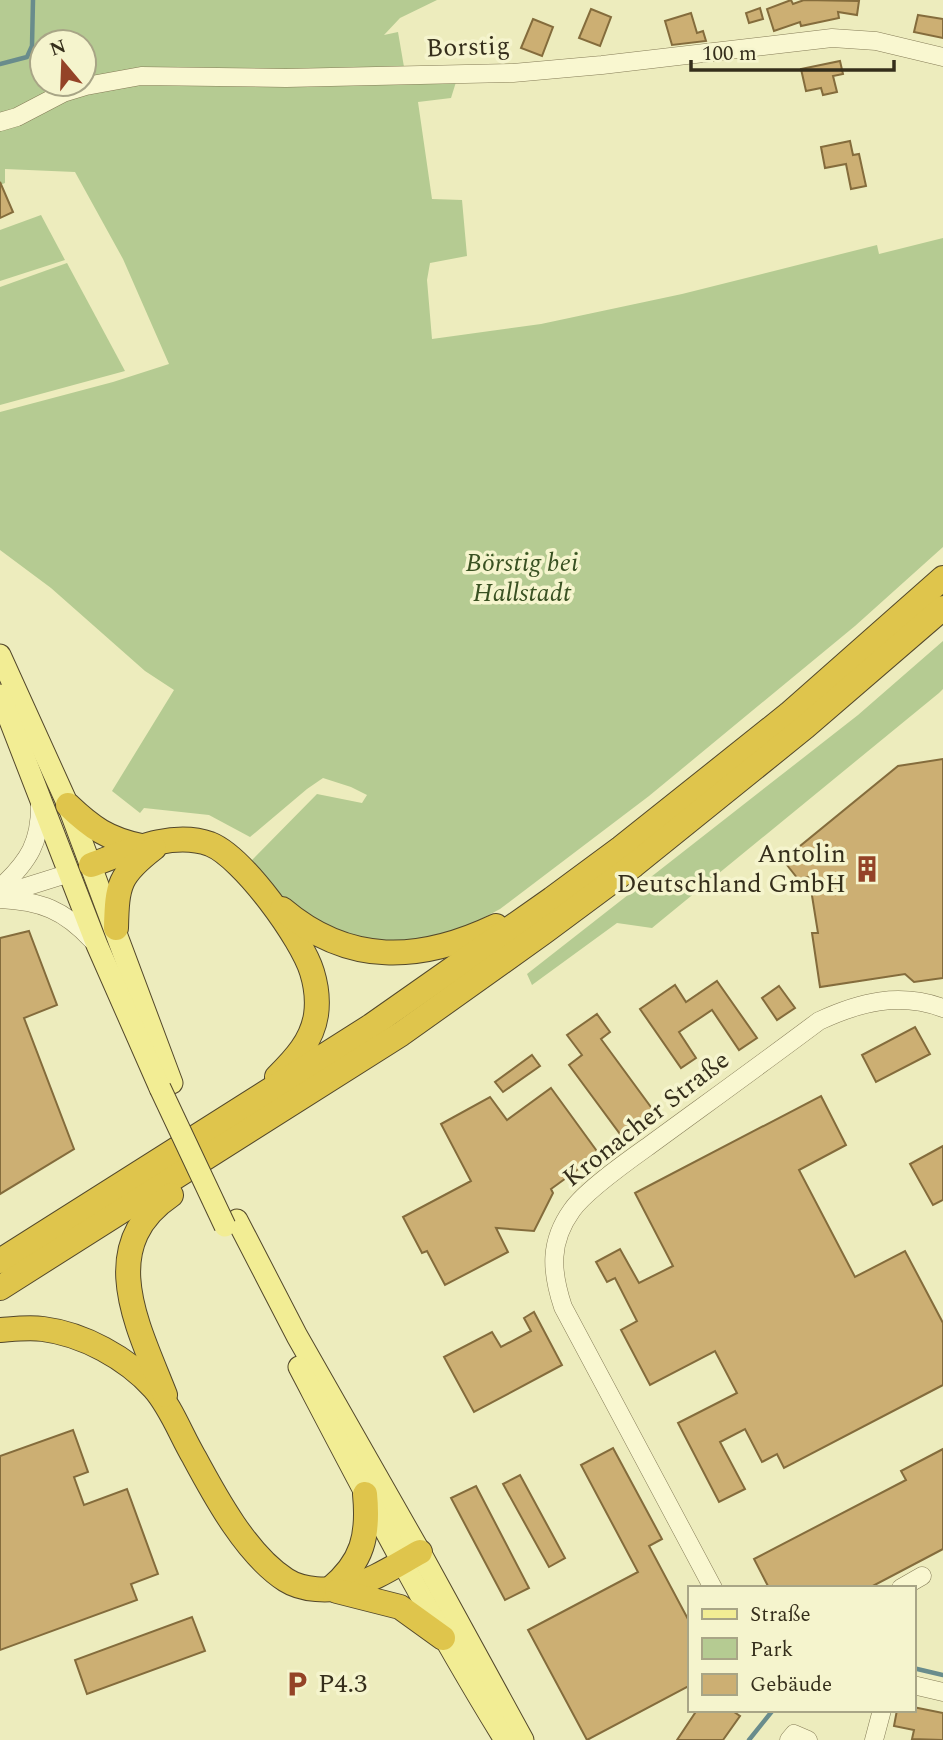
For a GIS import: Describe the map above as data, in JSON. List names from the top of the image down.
{
  "streets": {
    "street": ["Borstig", "Kronacher Straße"]
  },
  "parks": ["Börstig bei Hallstadt"],
  "places": {
    "building": ["Antolin Deutschland GmbH"],
    "parking": ["P4.3"]
  },
  "legend": ["Straße", "Park", "Gebäude"],
  "scale_bar": "100 m",
  "north": "top"
}
